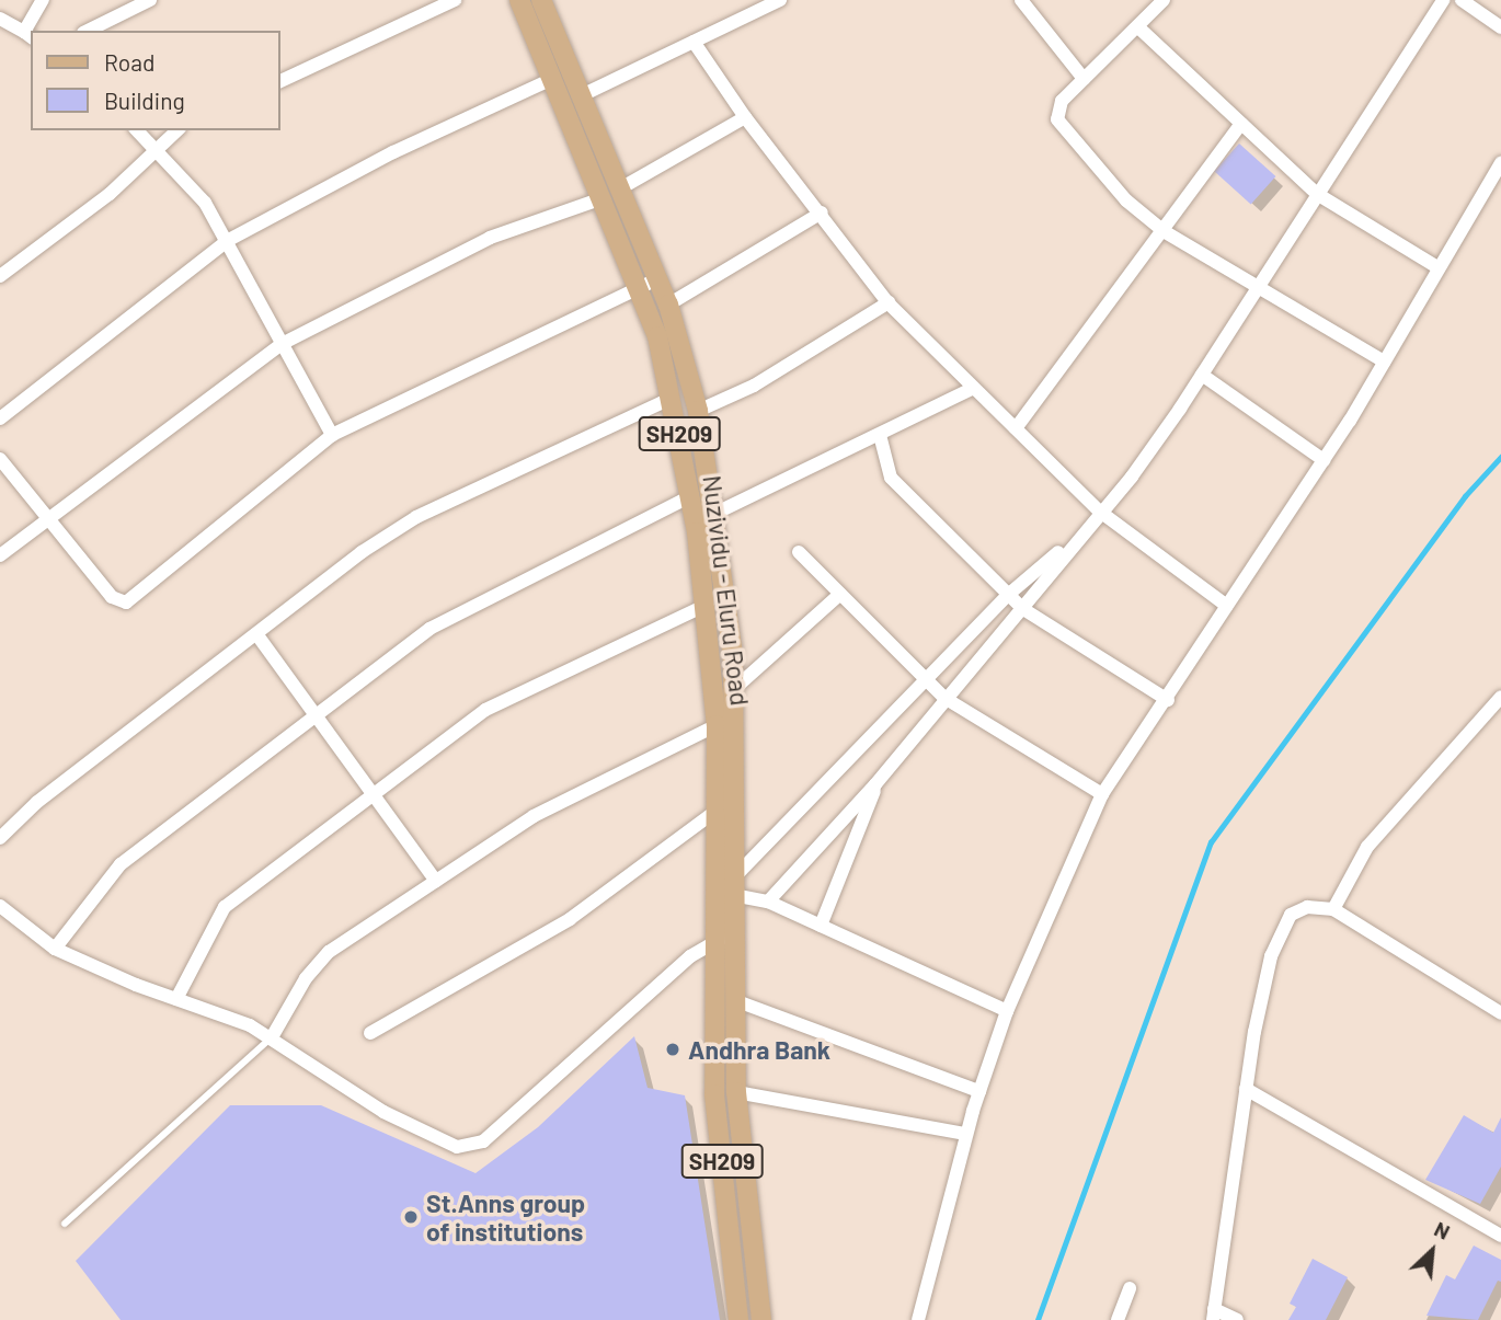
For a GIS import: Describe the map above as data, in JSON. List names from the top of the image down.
{
  "streets": {
    "main road": ["SH209", "Nuzividu - Eluru Road"]
  },
  "crossings": [
    ["SH209", "Nuzividu - Eluru Road"]
  ],
  "places": ["Andhra Bank", "St.Anns group of institutions"],
  "legend": ["Road", "Building"],
  "north": "top right"
}
